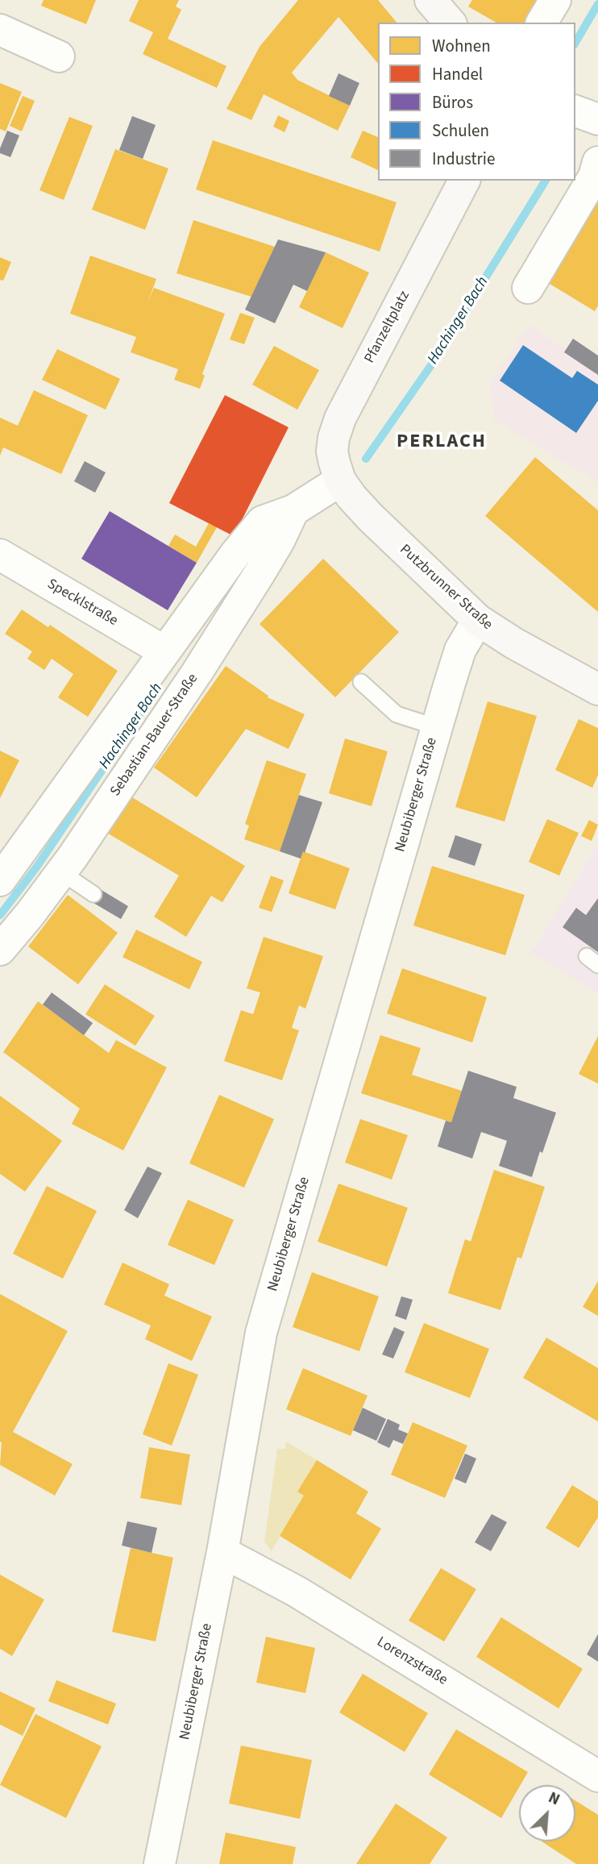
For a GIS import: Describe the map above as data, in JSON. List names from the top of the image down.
{
  "streets": {
    "main road": ["Pfanzeltplatz", "Putzbrunner Straße"],
    "street": [
      "Specklstraße",
      "Sebastian-Bauer-Straße",
      "Neubiberger Straße",
      "Lorenzstraße"
    ]
  },
  "crossings": [
    ["Pfanzeltplatz", "Putzbrunner Straße"],
    ["Putzbrunner Straße", "Neubiberger Straße"],
    ["Neubiberger Straße", "Lorenzstraße"]
  ],
  "districts": ["PERLACH"],
  "water": ["Hachinger Bach"],
  "legend": [
    "Wohnen",
    "Handel",
    "Büros",
    "Schulen",
    "Industrie"
  ],
  "north": "top right"
}
